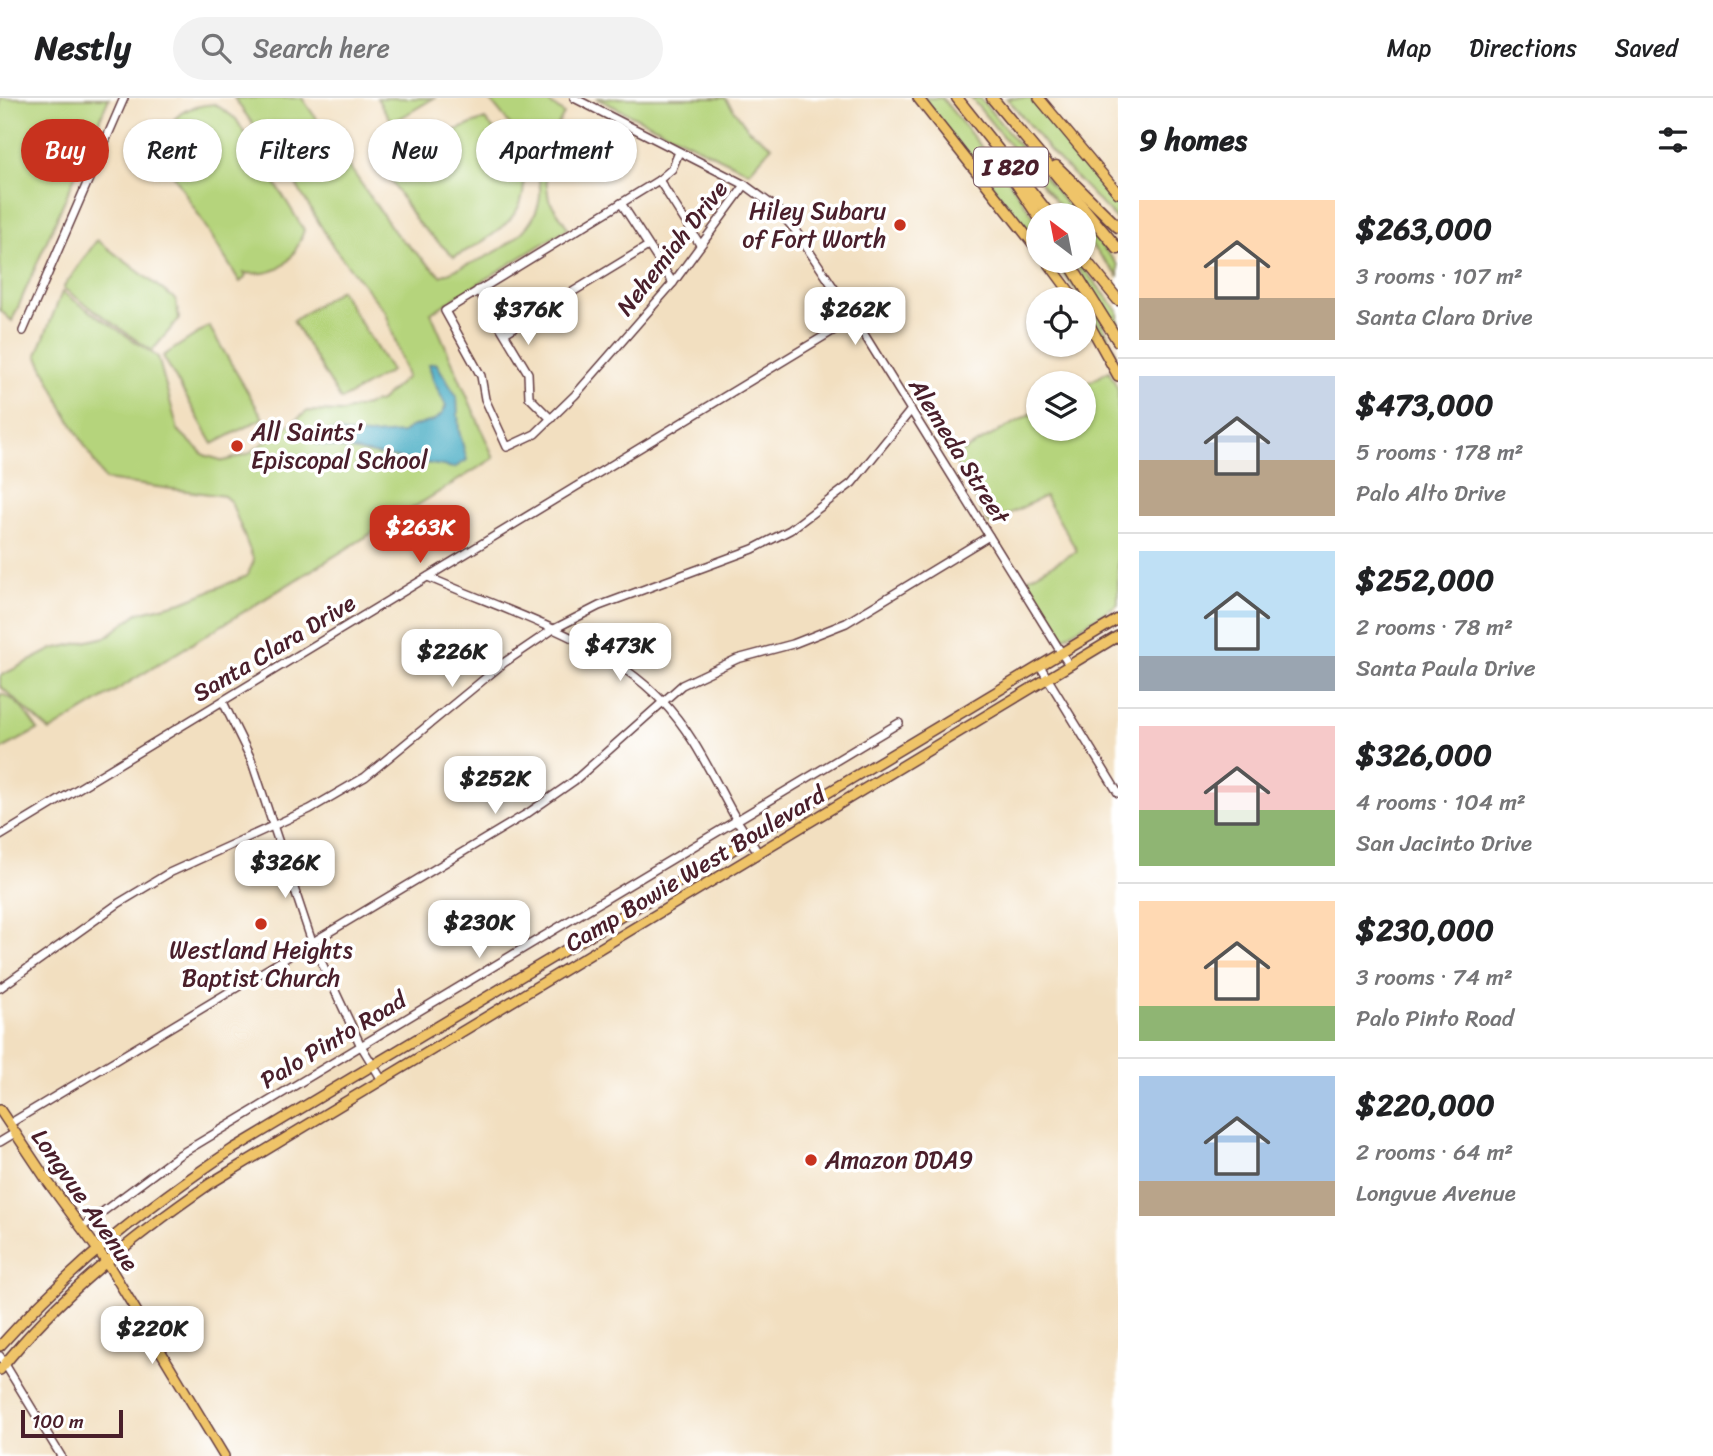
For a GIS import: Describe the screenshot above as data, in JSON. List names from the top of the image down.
{
  "streets": {
    "highway": ["I 820"],
    "main road": ["Camp Bowie West Boulevard", "Longvue Avenue"],
    "street": [
      "Nehemiah Drive",
      "Alemeda Street",
      "Santa Clara Drive",
      "Palo Pinto Road"
    ]
  },
  "crossings": [
    ["Nehemiah Drive", "Alemeda Street"],
    ["Alemeda Street", "Santa Clara Drive"],
    ["Alemeda Street", "Camp Bowie West Boulevard"],
    ["Camp Bowie West Boulevard", "Longvue Avenue"],
    ["Palo Pinto Road", "Longvue Avenue"]
  ],
  "places": [
    "Hiley Subaru of Fort Worth",
    "All Saints' Episcopal School",
    "Westland Heights Baptist Church",
    "Amazon DDA9"
  ],
  "scale_bar": "100 m",
  "north": "top left",
  "page": {
    "header": "Nestly",
    "search": "Search here",
    "nav": ["Map", "Directions", "Saved"],
    "heading": "9 homes",
    "chip": [
      "Buy",
      "Rent",
      "Filters",
      "New",
      "Apartment"
    ],
    "list": [
      {
        "name": "$263,000",
        "note": "3 rooms · 107 m² · Santa Clara Drive"
      },
      {
        "name": "$473,000",
        "note": "5 rooms · 178 m² · Palo Alto Drive"
      },
      {
        "name": "$252,000",
        "note": "2 rooms · 78 m² · Santa Paula Drive"
      },
      {
        "name": "$326,000",
        "note": "4 rooms · 104 m² · San Jacinto Drive"
      },
      {
        "name": "$230,000",
        "note": "3 rooms · 74 m² · Palo Pinto Road"
      },
      {
        "name": "$220,000",
        "note": "2 rooms · 64 m² · Longvue Avenue"
      }
    ],
    "price": [
      "$376K",
      "$262K",
      "$263K",
      "$473K",
      "$226K",
      "$252K",
      "$326K",
      "$230K",
      "$220K"
    ],
    "scale": "100 m"
  }
}
